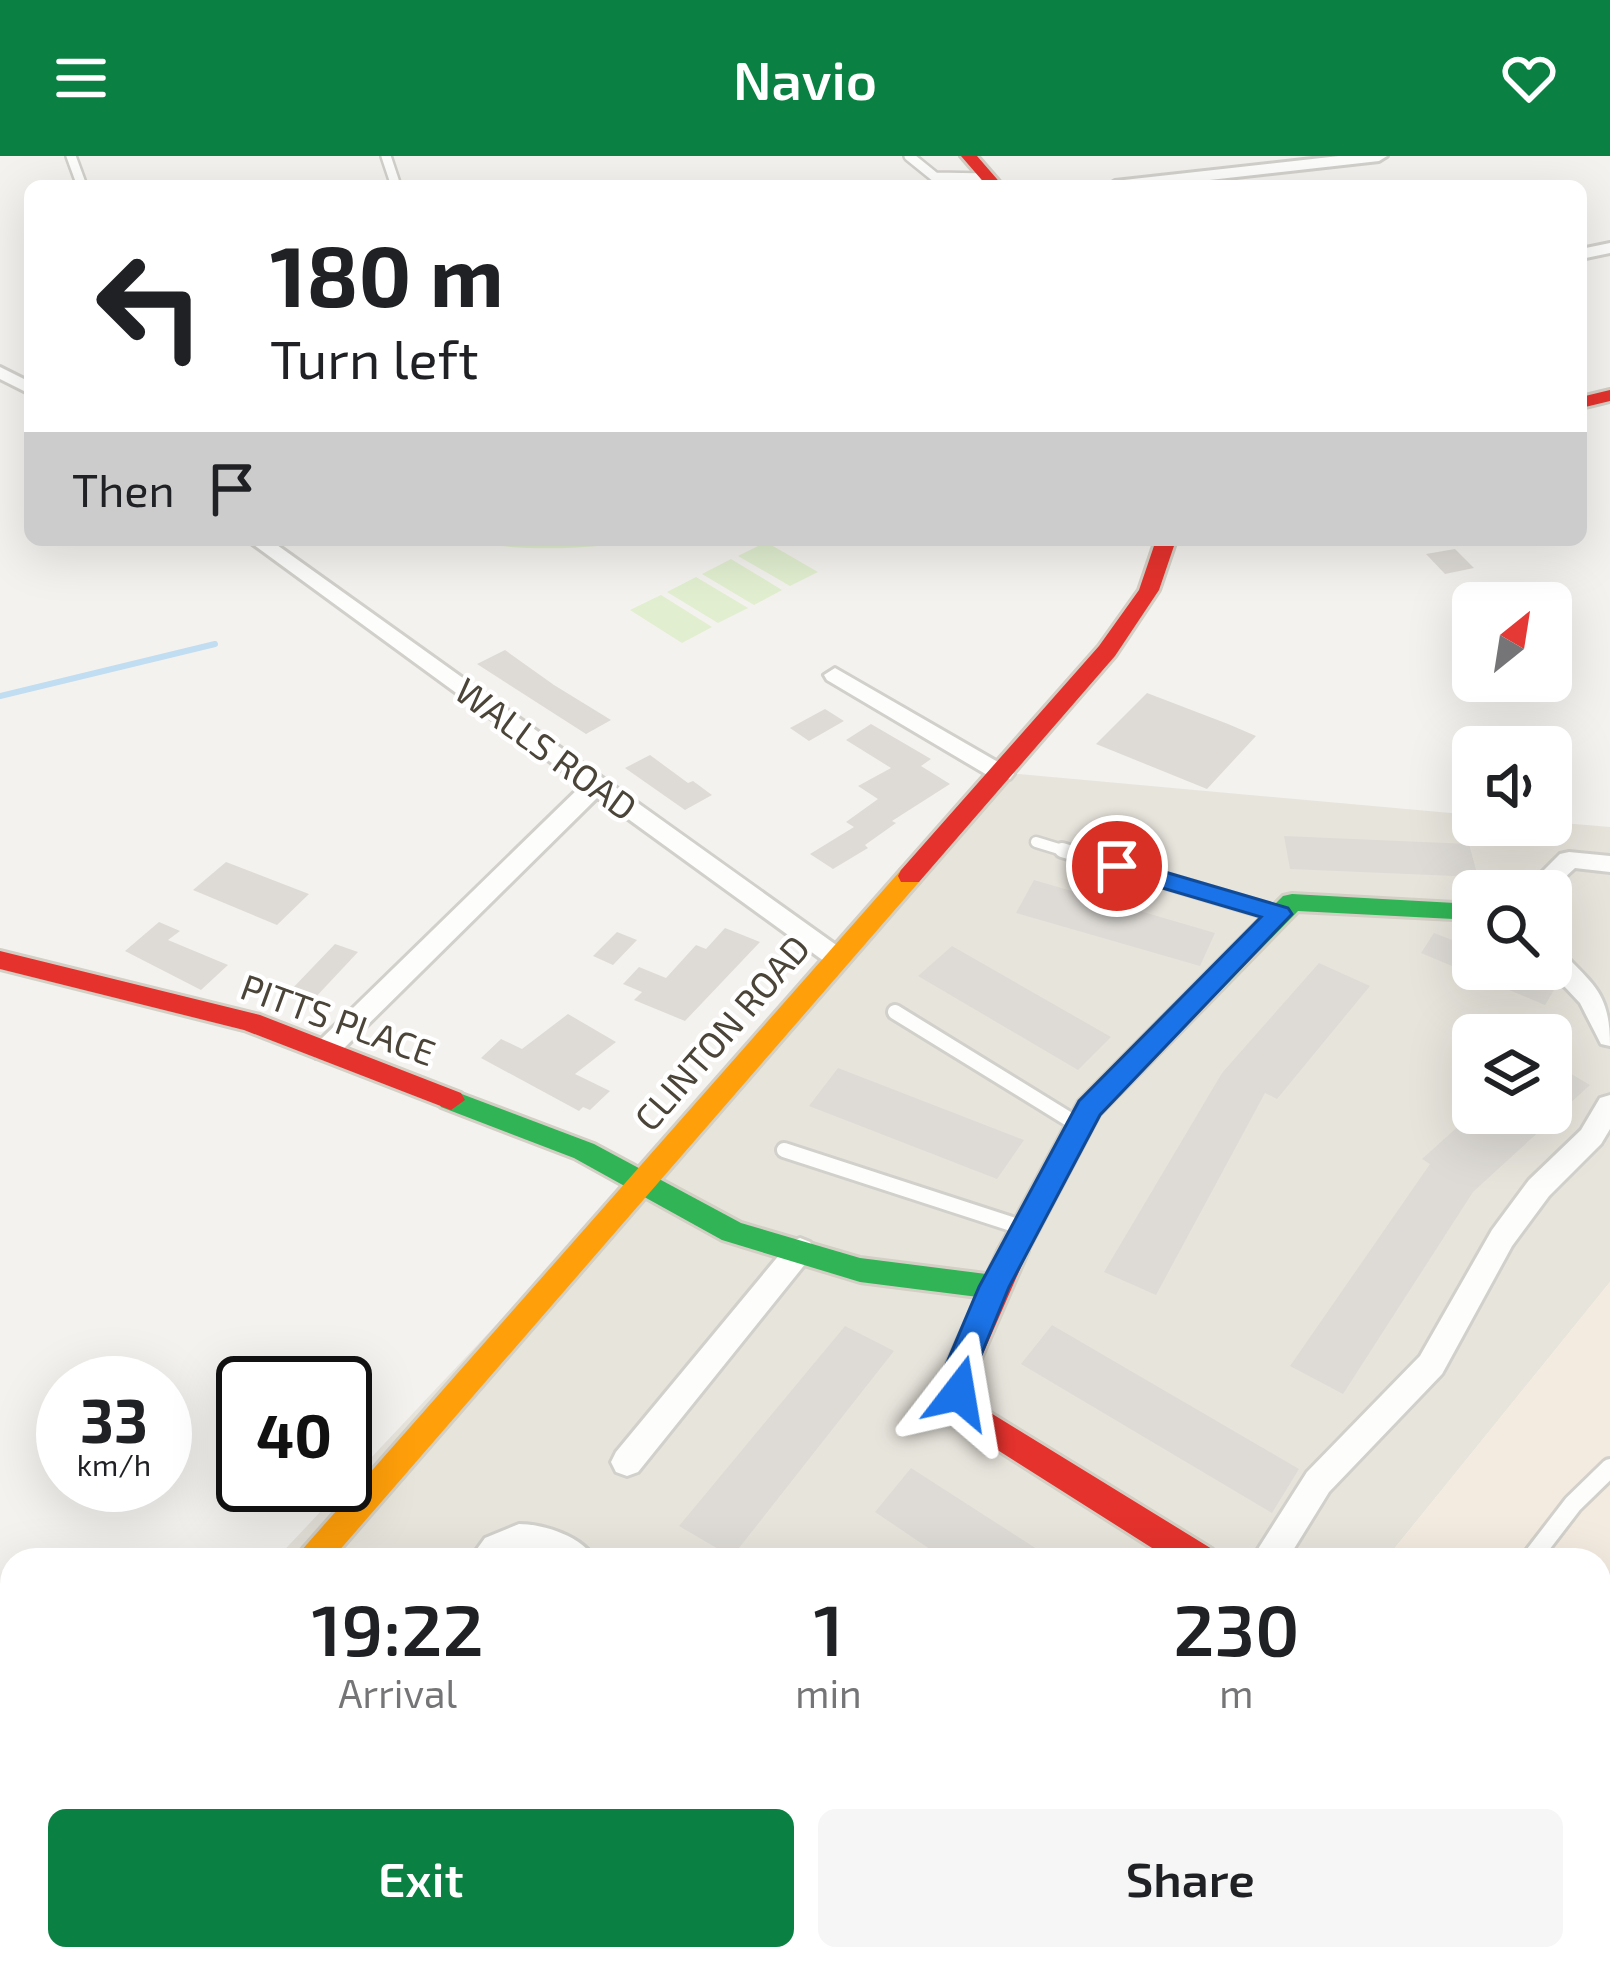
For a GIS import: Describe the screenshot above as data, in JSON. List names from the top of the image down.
{
  "streets": {
    "street": ["WALLS ROAD", "PITTS PLACE", "CLINTON ROAD"]
  },
  "crossings": [
    ["WALLS ROAD", "CLINTON ROAD"],
    ["PITTS PLACE", "CLINTON ROAD"]
  ],
  "north": "top right",
  "page": {
    "header": "Navio",
    "turn": ["180 m", "Turn left"],
    "then": "Then",
    "speed": "33 km/h",
    "limit": "40",
    "eta": [
      "19:22",
      "Arrival",
      "1",
      "min",
      "230",
      "m"
    ],
    "buttons": ["Exit", "Share"]
  }
}
